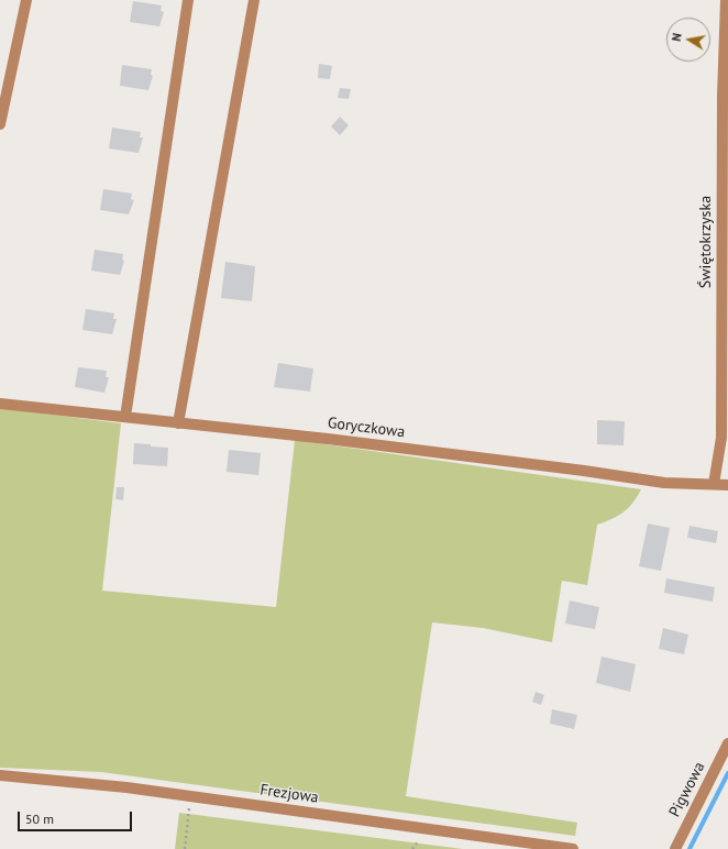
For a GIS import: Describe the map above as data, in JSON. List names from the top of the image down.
{
  "streets": {
    "street": [
      "Świętokrzyska",
      "Goryczkowa",
      "Pigwowa",
      "Frezjowa"
    ]
  },
  "crossings": [
    ["Świętokrzyska", "Goryczkowa"]
  ],
  "scale_bar": "50 m",
  "north": "left"
}
